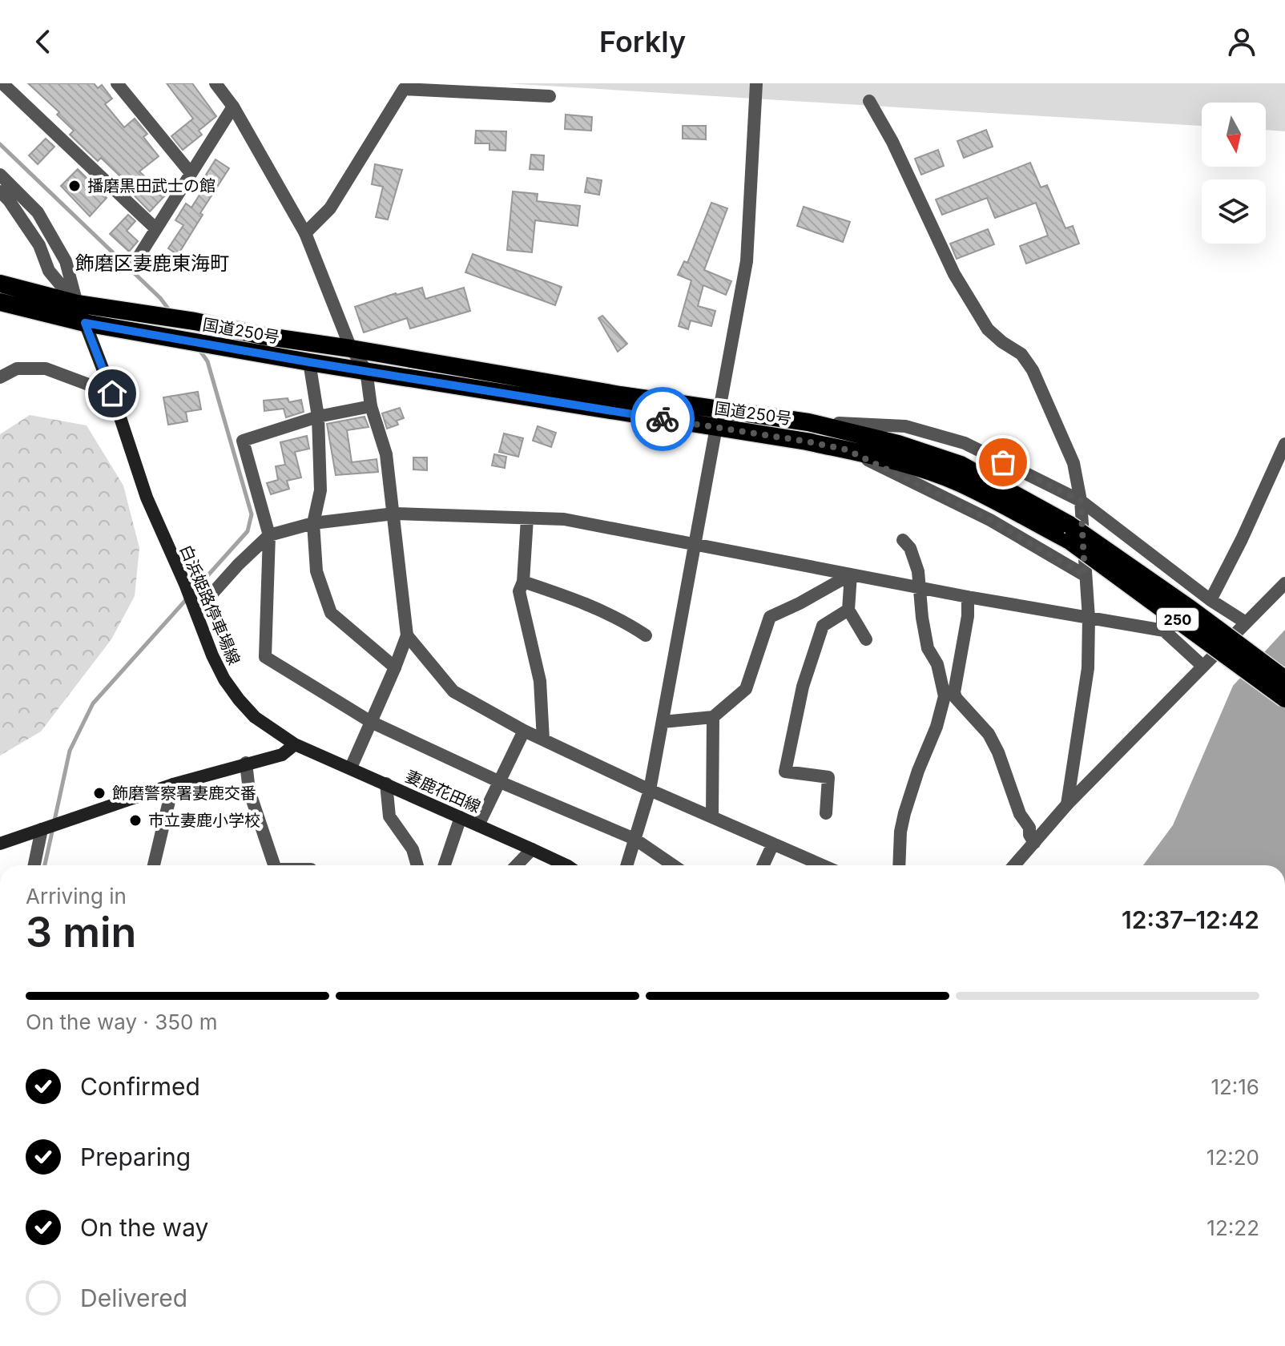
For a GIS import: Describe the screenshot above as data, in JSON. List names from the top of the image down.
{
  "streets": {
    "highway": ["国道250号", "250"],
    "main road": ["白浜姫路停車場線", "妻鹿花田線"]
  },
  "crossings": [
    ["国道250号", "白浜姫路停車場線"],
    ["白浜姫路停車場線", "妻鹿花田線"]
  ],
  "districts": ["飾磨区妻鹿東海町"],
  "places": ["播磨黒田武士の館", "飾磨警察署妻鹿交番", "市立妻鹿小学校"],
  "north": "bottom",
  "page": {
    "header": "Forkly",
    "heading": ["3 min", "Arriving in", "12:37–12:42"],
    "bar": "On the way · 350 m",
    "list": [
      ["Confirmed", "12:16"],
      ["Preparing", "12:20"],
      ["On the way", "12:22"],
      "Delivered"
    ]
  }
}
